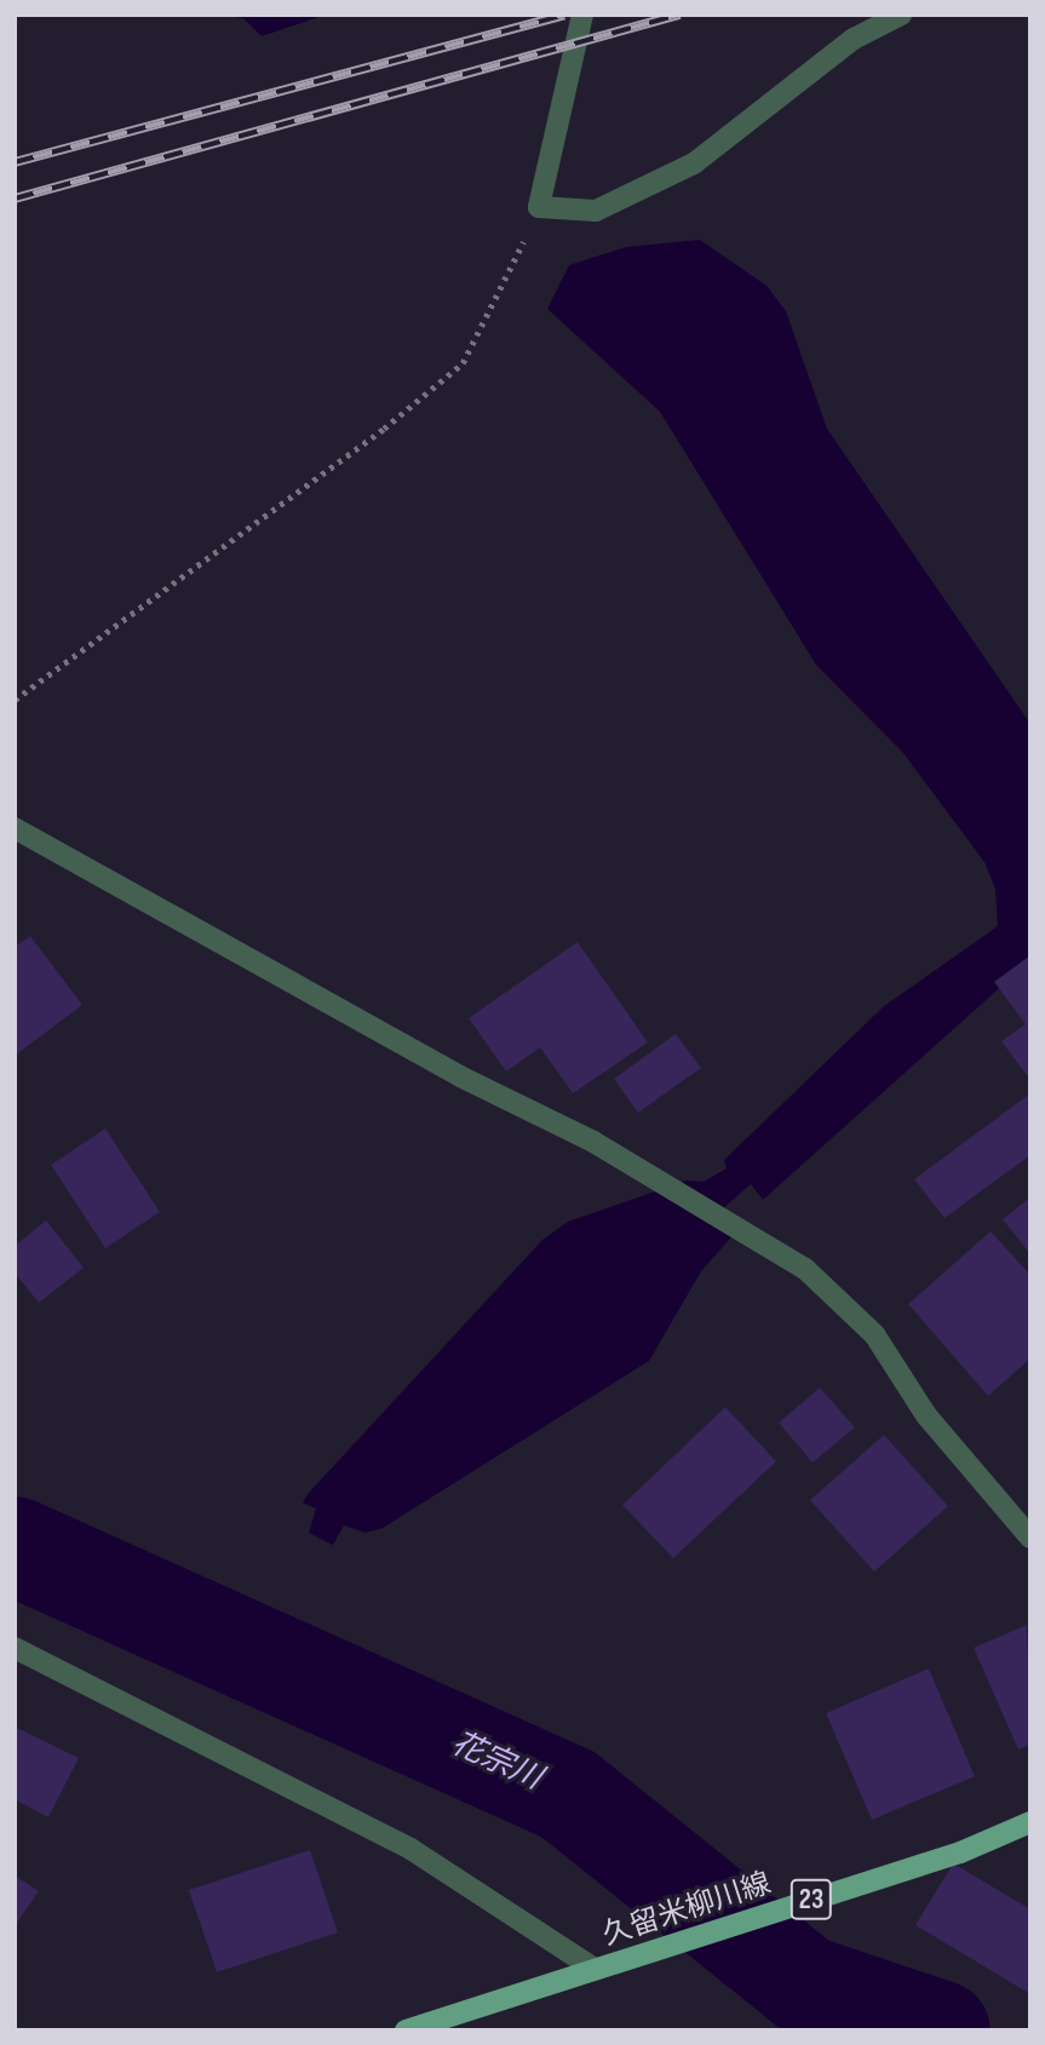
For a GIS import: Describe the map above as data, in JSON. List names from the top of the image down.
{
  "streets": {
    "main road": ["23", "久留米柳川線"]
  },
  "water": ["花宗川"]
}
